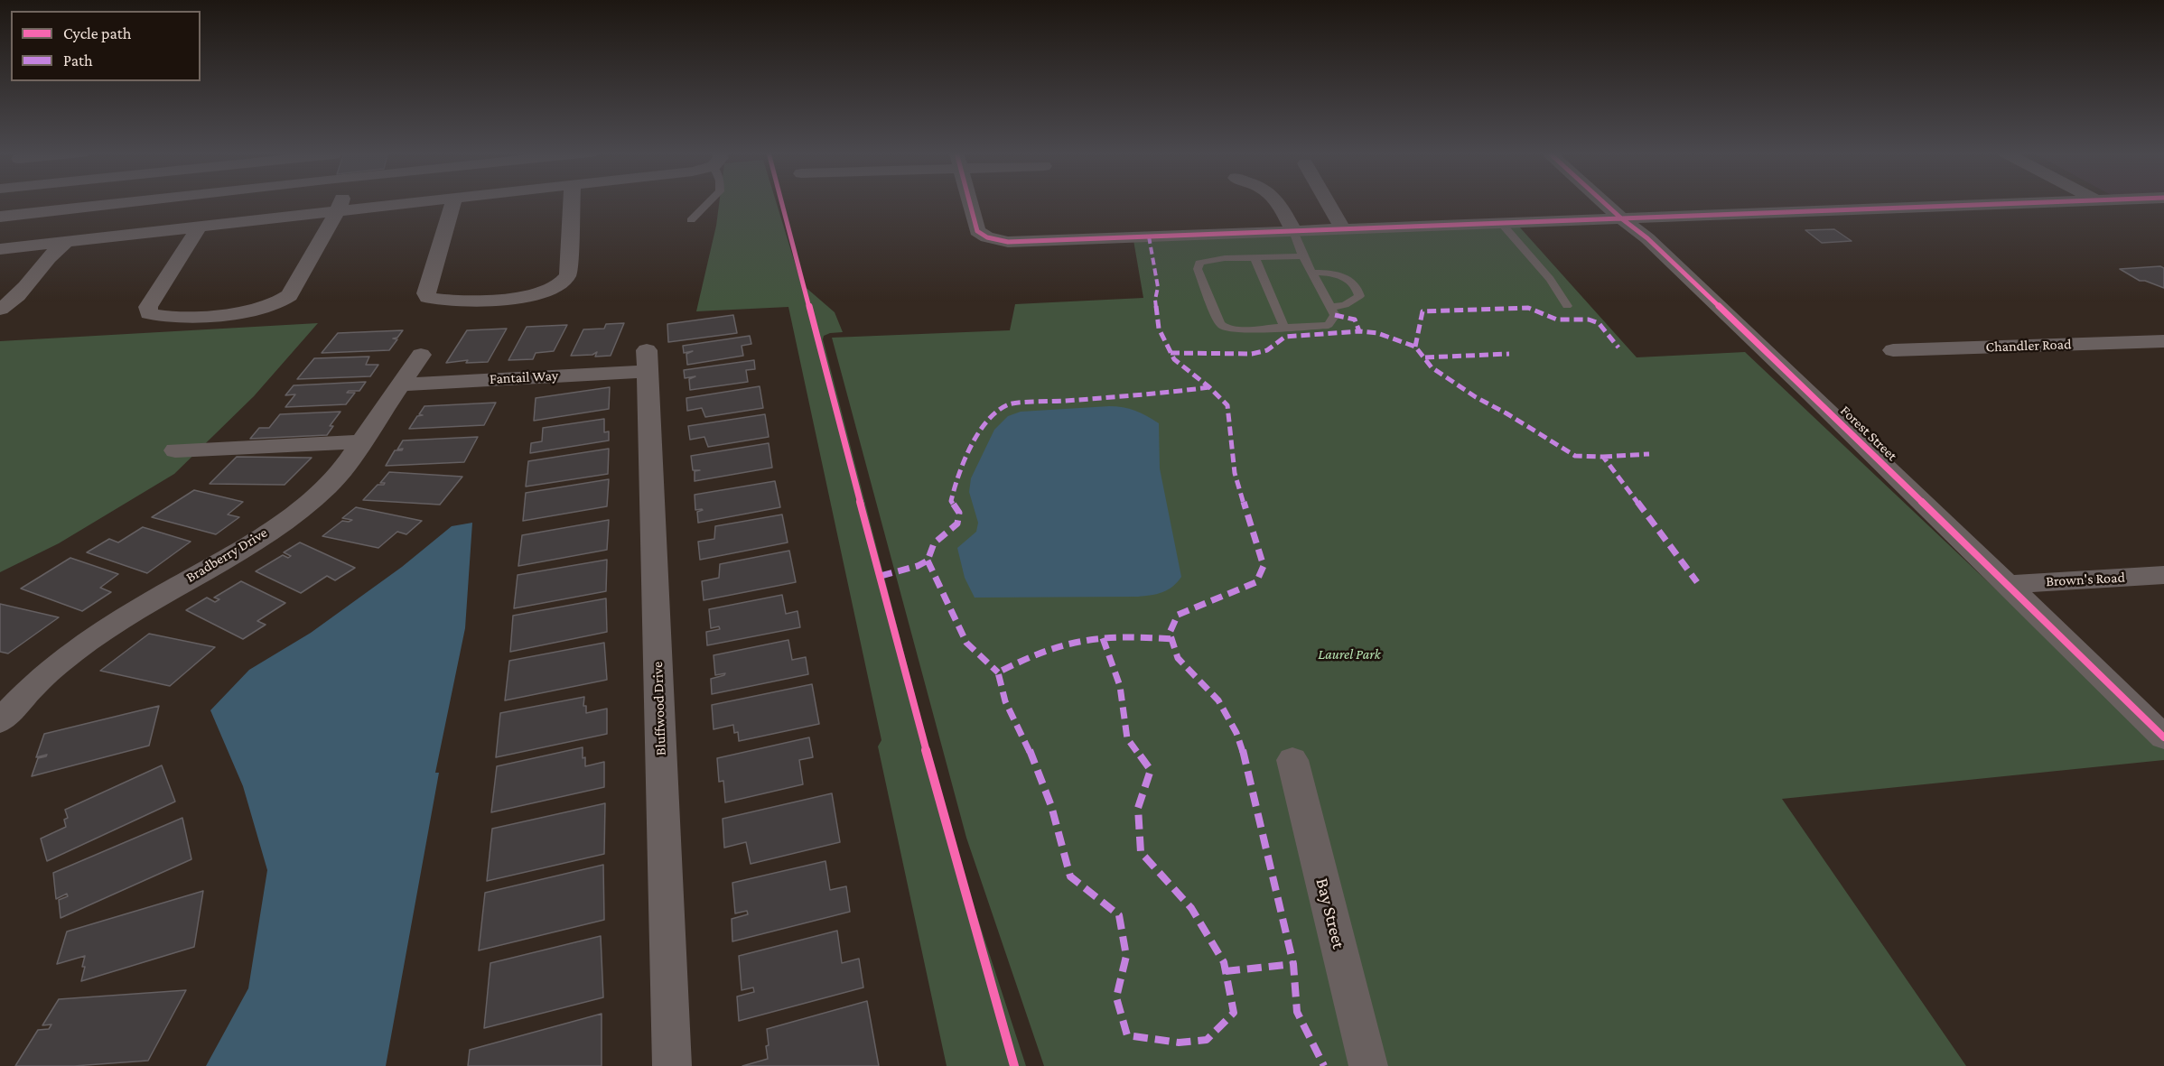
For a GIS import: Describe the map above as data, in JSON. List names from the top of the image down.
{
  "streets": {
    "street": [
      "Chandler Road",
      "Fantail Way",
      "Forest Street",
      "Bradberry Drive",
      "Brown's Road",
      "Bluffwood Drive",
      "Bay Street"
    ]
  },
  "crossings": [
    ["Fantail Way", "Bradberry Drive"],
    ["Fantail Way", "Bluffwood Drive"],
    ["Forest Street", "Brown's Road"]
  ],
  "parks": ["Laurel Park"],
  "legend": ["Cycle path", "Path"]
}
